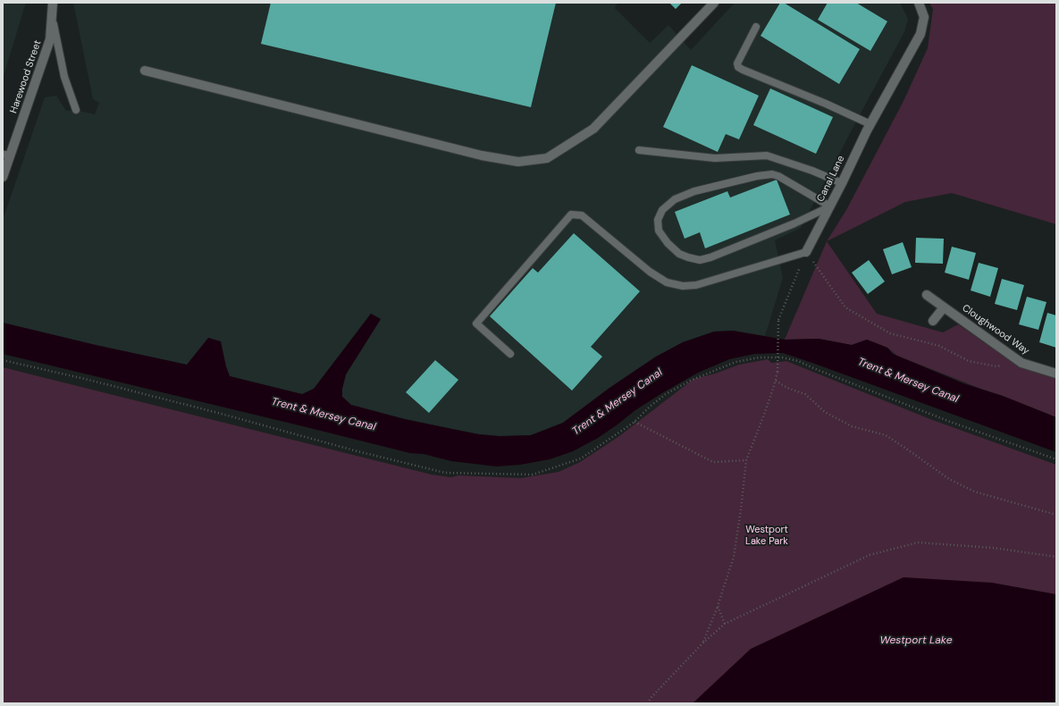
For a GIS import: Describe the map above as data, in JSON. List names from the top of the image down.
{
  "streets": {
    "street": ["Harewood Street", "Canal Lane", "Cloughwood Way"]
  },
  "water": ["Trent & Mersey Canal", "Westport Lake"],
  "parks": ["Westport Lake Park"]
}
